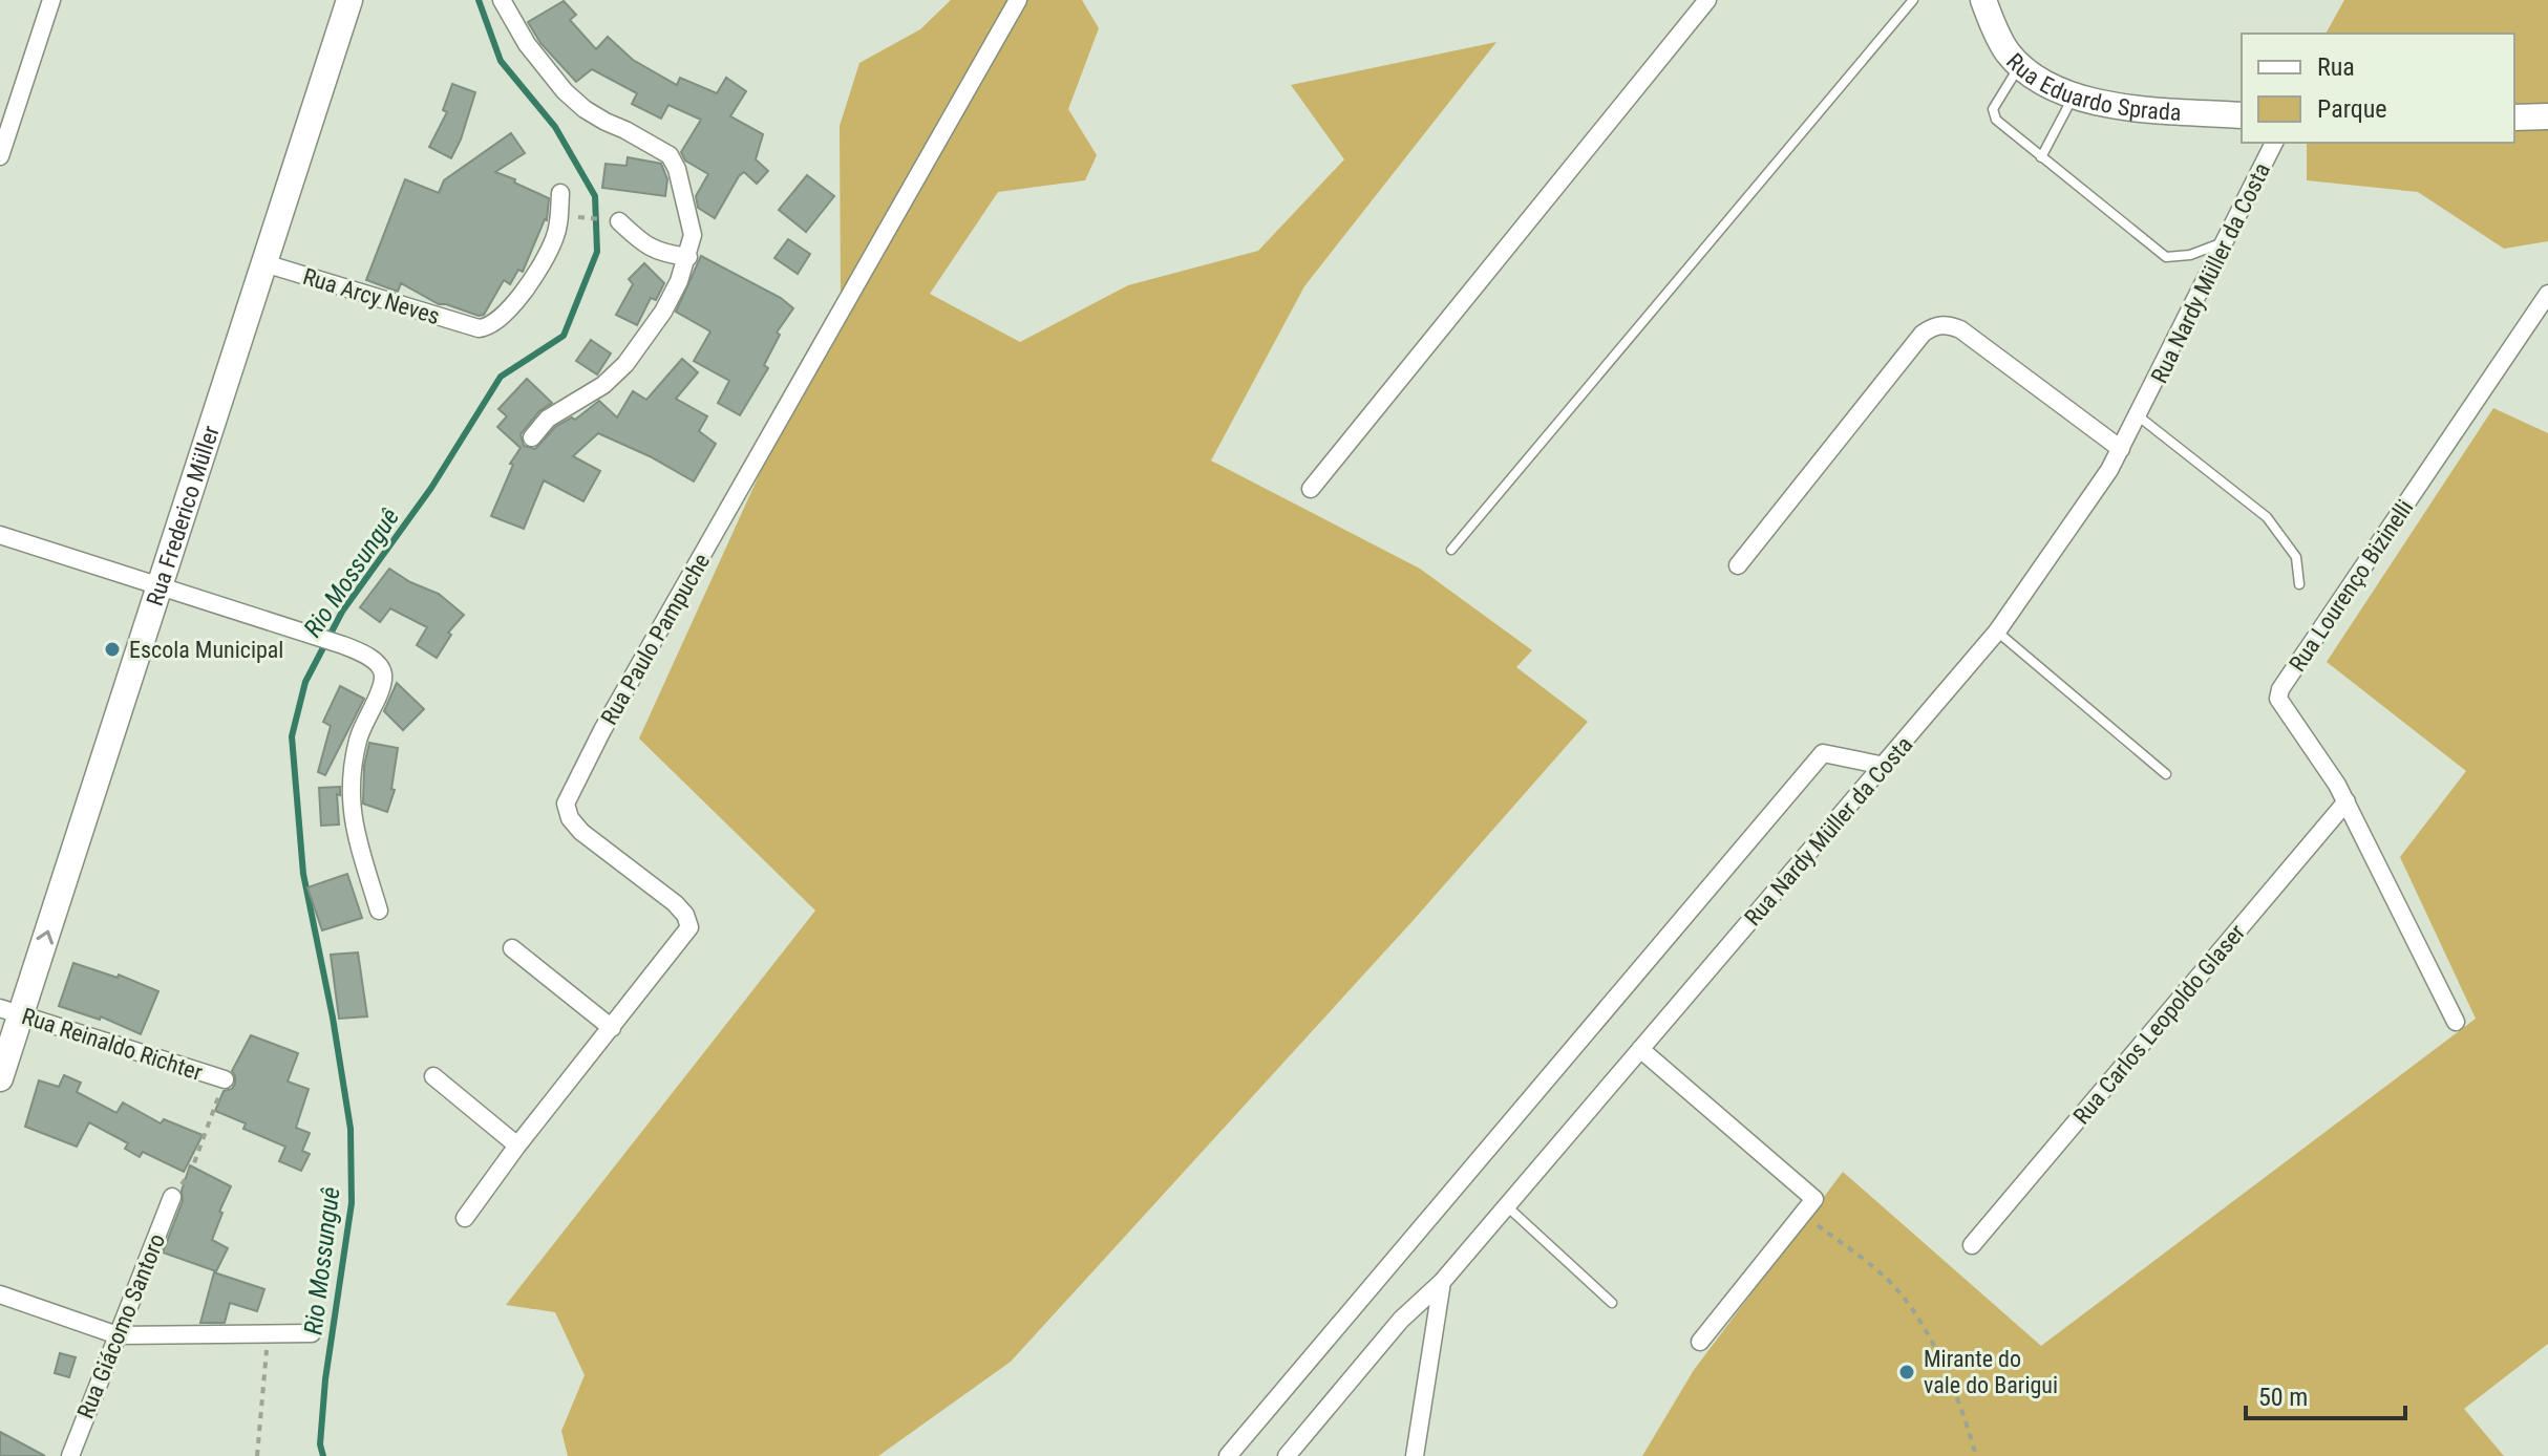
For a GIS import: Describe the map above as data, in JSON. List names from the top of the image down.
{
  "streets": {
    "street": [
      "Rua Eduardo Sprada",
      "Rua Nardy Müller da Costa",
      "Rua Arcy Neves",
      "Rua Frederico Müller",
      "Rua Lourenço Bizinelli",
      "Rua Paulo Pampuche",
      "Rua Carlos Leopoldo Glaser",
      "Rua Reinaldo Richter",
      "Rua Giácomo Santoro"
    ]
  },
  "crossings": [
    ["Rua Arcy Neves", "Rua Frederico Müller"],
    ["Rua Frederico Müller", "Rua Reinaldo Richter"],
    ["Rua Lourenço Bizinelli", "Rua Carlos Leopoldo Glaser"]
  ],
  "one_way": ["Rua Frederico Müller"],
  "water": ["Rio Mossunguê"],
  "places": ["Escola Municipal", "Mirante do vale do Barigui"],
  "legend": ["Rua", "Parque"],
  "scale_bar": "50 m"
}
